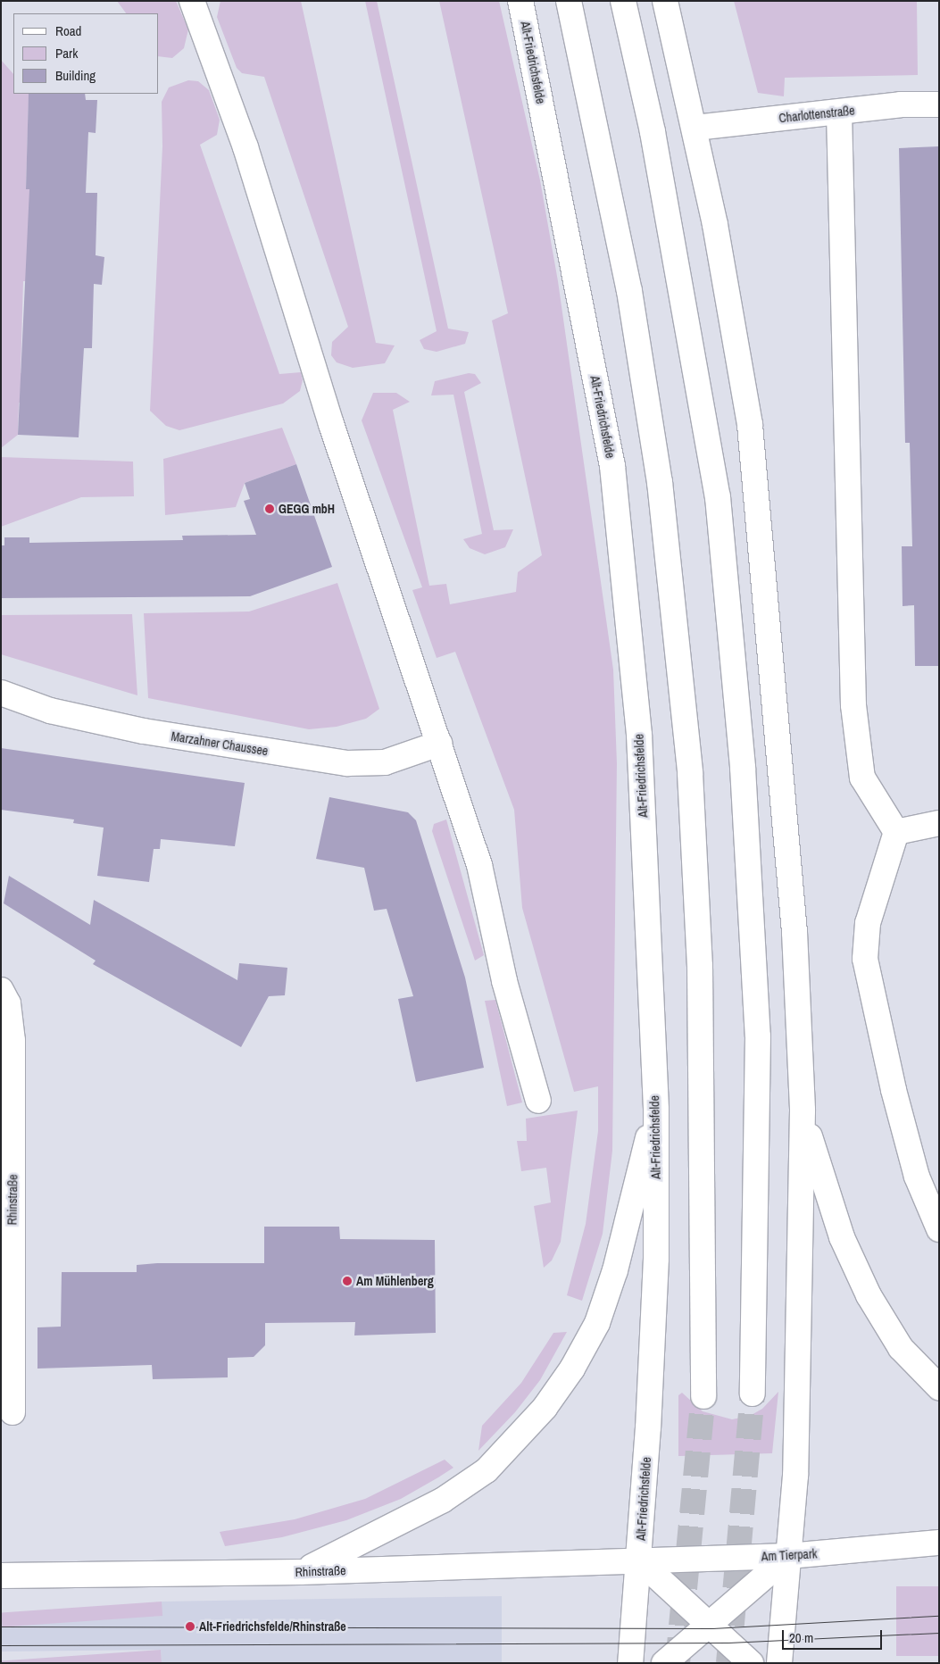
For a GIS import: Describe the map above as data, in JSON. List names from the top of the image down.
{
  "streets": {
    "main road": [
      "Alt-Friedrichsfelde",
      "Charlottenstraße",
      "Marzahner Chaussee",
      "Rhinstraße",
      "Am Tierpark"
    ]
  },
  "crossings": [
    ["Alt-Friedrichsfelde", "Rhinstraße"],
    ["Alt-Friedrichsfelde", "Am Tierpark"],
    ["Rhinstraße", "Am Tierpark"]
  ],
  "places": ["GEGG mbH", "Am Mühlenberg", "Alt-Friedrichsfelde/Rhinstraße"],
  "legend": ["Road", "Park", "Building"],
  "scale_bar": "20 m"
}
